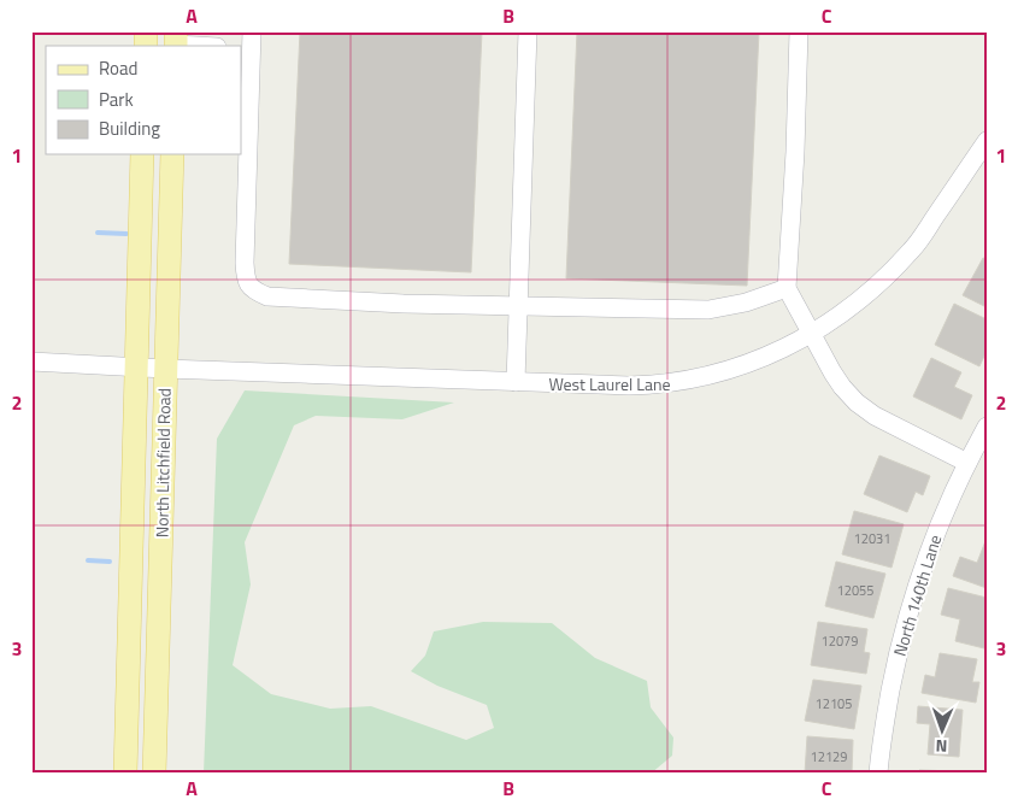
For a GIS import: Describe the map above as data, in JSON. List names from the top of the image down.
{
  "streets": {
    "main road": ["North Litchfield Road"],
    "street": ["West Laurel Lane", "North 140th Lane"]
  },
  "crossings": [
    ["West Laurel Lane", "North Litchfield Road"]
  ],
  "house_numbers": [
    "12031",
    "12055",
    "12079",
    "12105",
    "12129"
  ],
  "legend": ["Road", "Park", "Building"],
  "north": "bottom",
  "grid": {
    "columns": ["A", "B", "C"],
    "rows": ["1", "2", "3"]
  }
}
